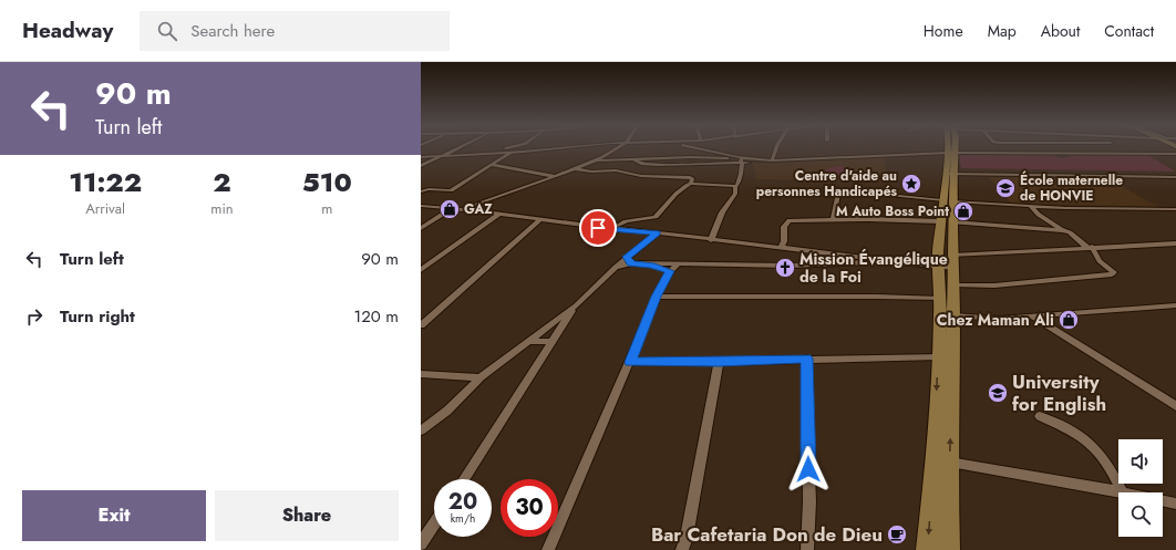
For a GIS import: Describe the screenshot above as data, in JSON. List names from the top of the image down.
{
  "places": {
    "place": ["Centre d'aide au personnes Handicapés"],
    "school or university": ["École maternelle de HONVIE", "University for English"],
    "shop": ["GAZ", "M Auto Boss Point", "Chez Maman Ali"],
    "church": ["Mission Évangélique de la Foi"],
    "cafe": ["Bar Cafetaria Don de Dieu"]
  },
  "page": {
    "header": "Headway",
    "search": "Search here",
    "nav": [
      "Home",
      "Map",
      "About",
      "Contact"
    ],
    "turn": ["90 m", "Turn left"],
    "eta": [
      "11:22",
      "Arrival",
      "2",
      "min",
      "510",
      "m"
    ],
    "list": [
      {
        "name": "Turn left",
        "value": "90 m"
      },
      {
        "name": "Turn right",
        "value": "120 m"
      }
    ],
    "speed": "20 km/h",
    "limit": "30",
    "buttons": ["Exit", "Share"]
  }
}
